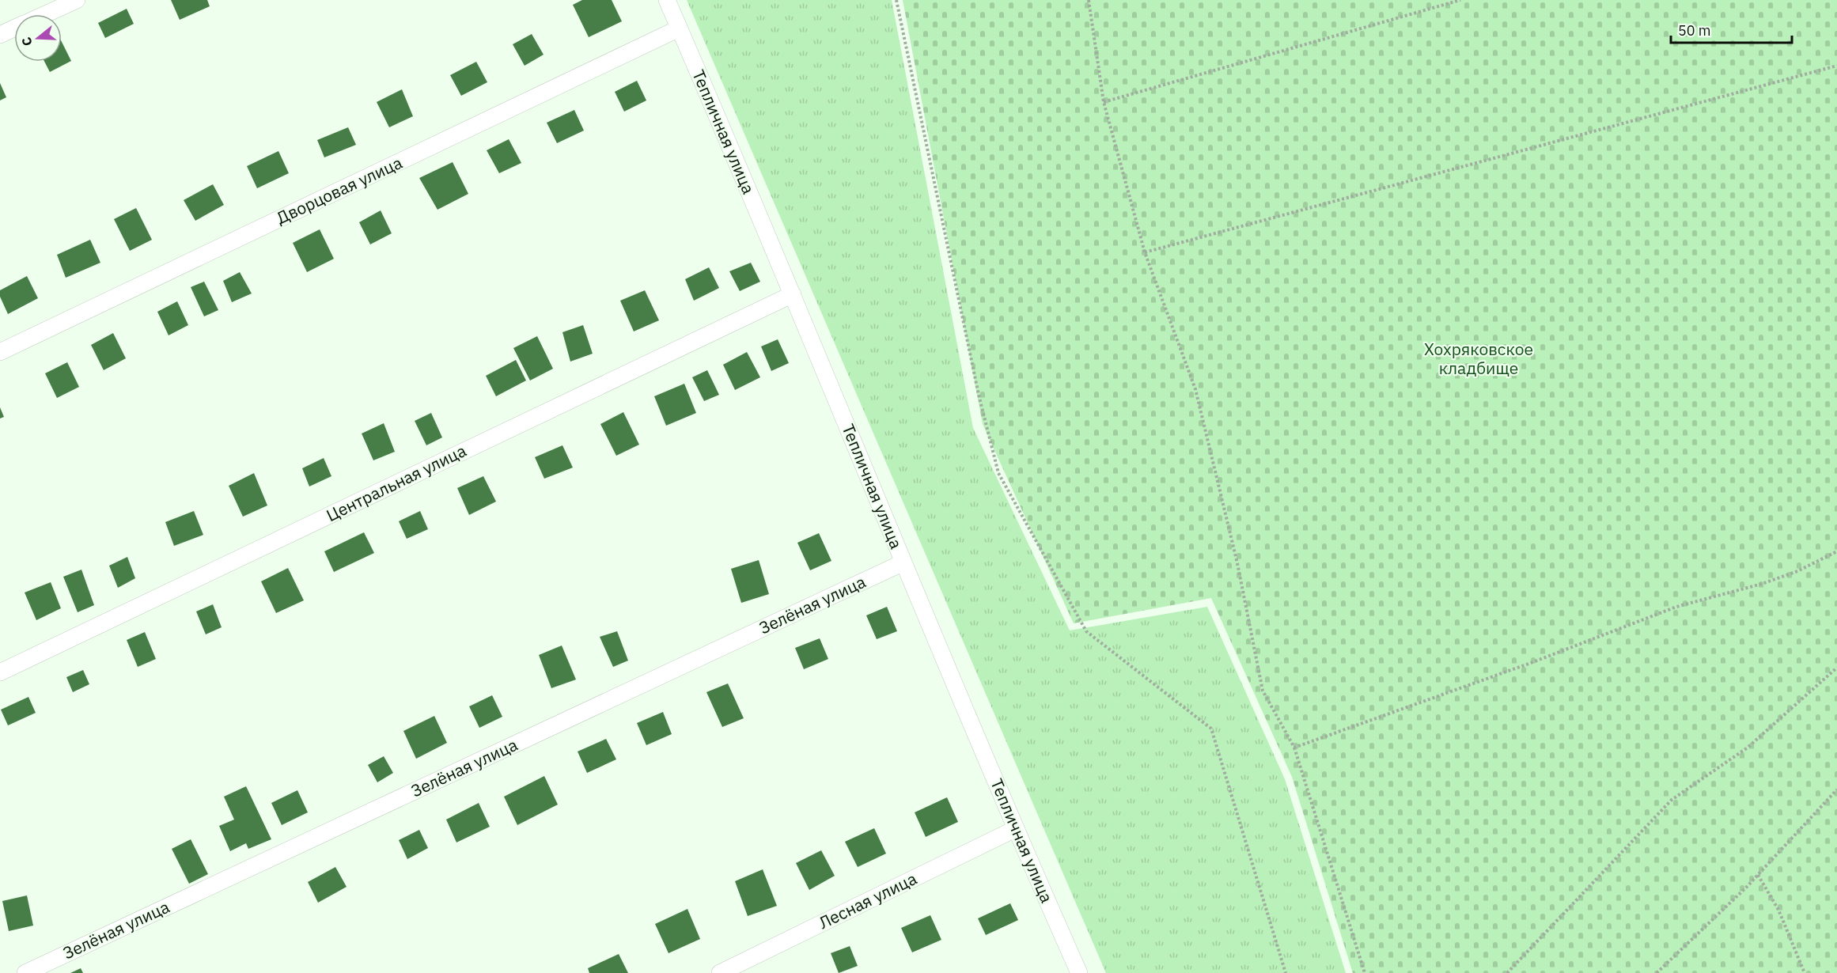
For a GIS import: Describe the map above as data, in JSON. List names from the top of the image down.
{
  "streets": {
    "street": [
      "Тепличная улица",
      "Дворцовая улица",
      "Центральная улица",
      "Зелёная улица",
      "Лесная улица"
    ]
  },
  "crossings": [
    ["Тепличная улица", "Дворцовая улица"],
    ["Тепличная улица", "Центральная улица"],
    ["Тепличная улица", "Зелёная улица"],
    ["Тепличная улица", "Лесная улица"]
  ],
  "parks": ["Хохряковское кладбище"],
  "scale_bar": "50 m",
  "north": "left"
}
